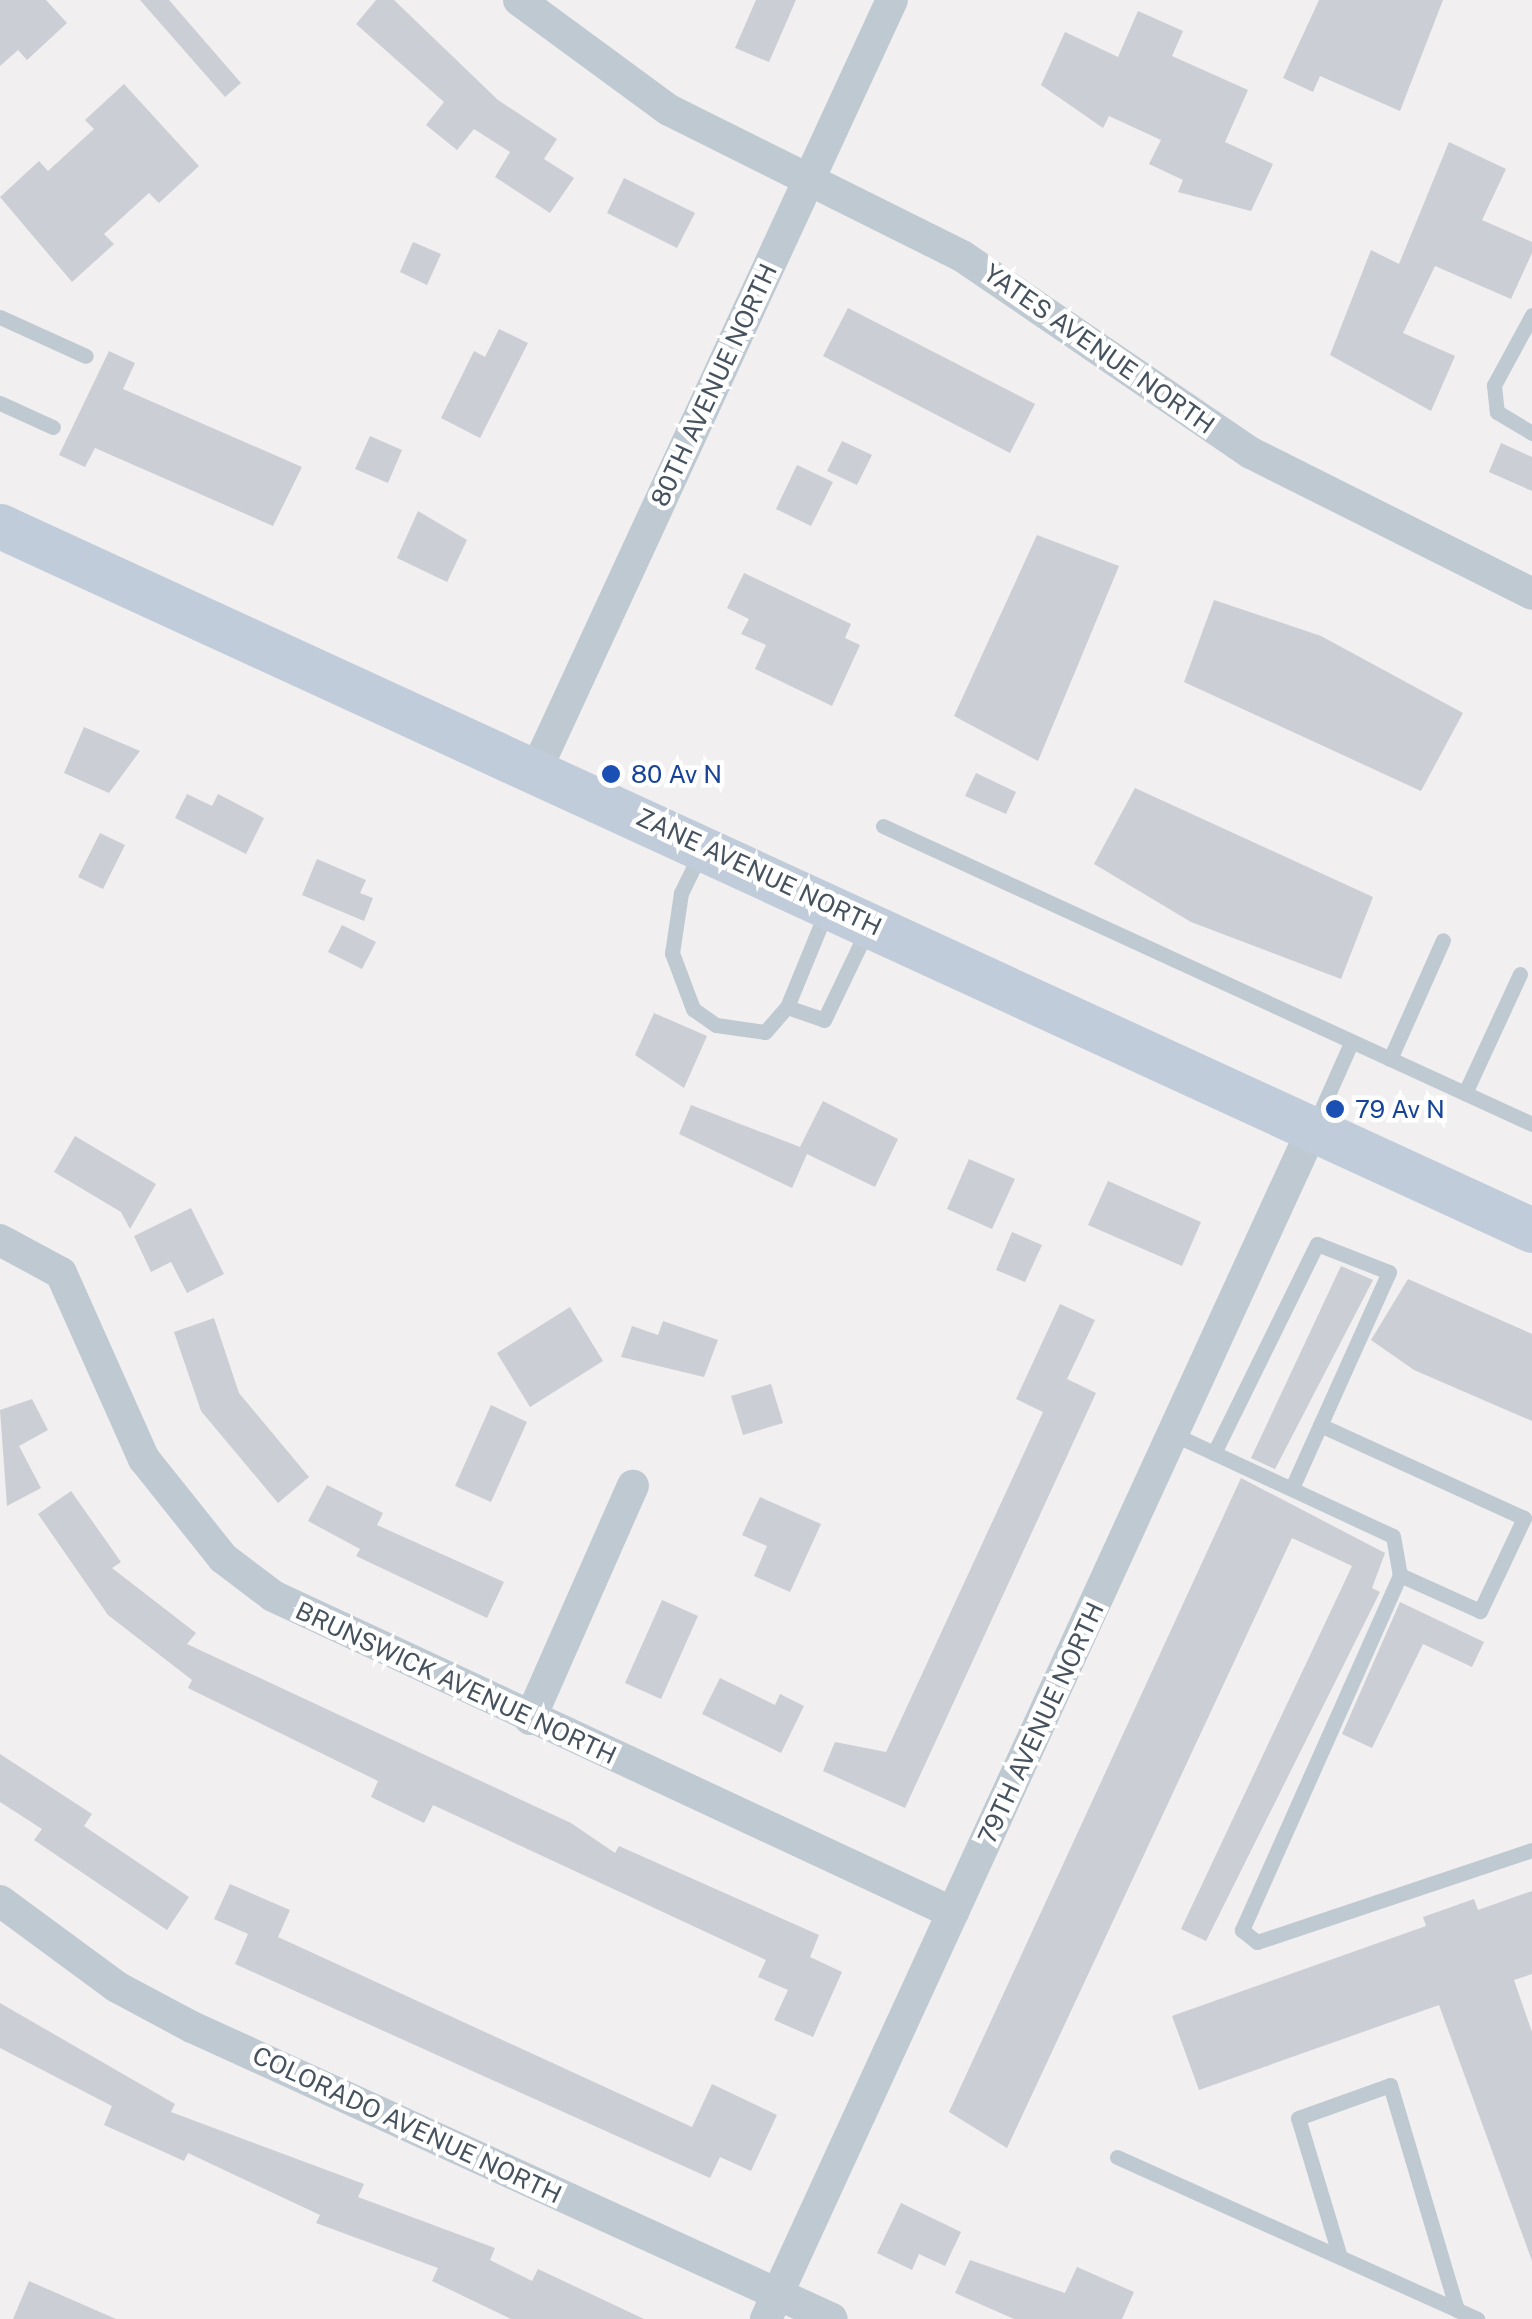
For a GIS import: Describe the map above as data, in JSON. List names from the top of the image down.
{
  "streets": {
    "main road": ["ZANE AVENUE NORTH"],
    "street": [
      "YATES AVENUE NORTH",
      "80TH AVENUE NORTH",
      "BRUNSWICK AVENUE NORTH",
      "79TH AVENUE NORTH",
      "COLORADO AVENUE NORTH"
    ]
  },
  "crossings": [
    ["YATES AVENUE NORTH", "80TH AVENUE NORTH"],
    ["80TH AVENUE NORTH", "ZANE AVENUE NORTH"],
    ["ZANE AVENUE NORTH", "79TH AVENUE NORTH"],
    ["BRUNSWICK AVENUE NORTH", "79TH AVENUE NORTH"],
    ["79TH AVENUE NORTH", "COLORADO AVENUE NORTH"]
  ],
  "places": ["80 Av N", "79 Av N"]
}
